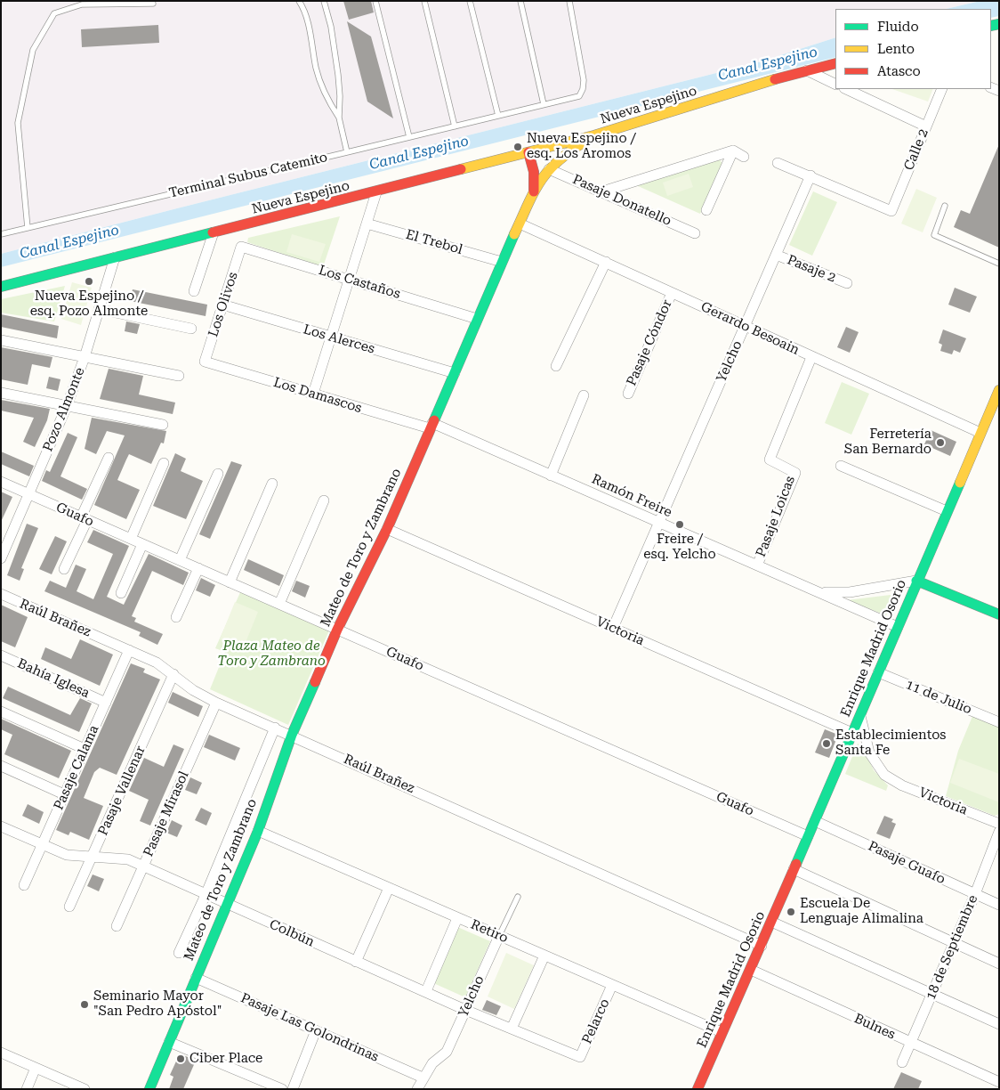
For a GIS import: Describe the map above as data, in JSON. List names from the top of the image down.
{
  "streets": {
    "street": [
      "Nueva Espejino",
      "Calle 2",
      "Pasaje Donatello",
      "El Trebol",
      "Pasaje 2",
      "Los Castaños",
      "Los Olivos",
      "Gerardo Besoain",
      "Los Alerces",
      "Pasaje Cóndor",
      "Yelcho",
      "Los Damascos",
      "Pozo Almonte",
      "Ramón Freire",
      "Guafo",
      "Pasaje Loicas",
      "Mateo de Toro y Zambrano",
      "Raúl Brañez",
      "Victoria",
      "Enrique Madrid Osorio",
      "Bahía Iglesa",
      "11 de Julio",
      "Pasaje Calama",
      "Pasaje Vallenar",
      "Pasaje Mirasol",
      "Pasaje Guafo",
      "Retiro",
      "Colbún",
      "18 de Septiembre",
      "Pelarco",
      "Bulnes",
      "Pasaje Las Golondrinas"
    ],
    "lane": ["Terminal Subus Catemito"]
  },
  "crossings": [
    ["Nueva Espejino", "Pozo Almonte"],
    ["Nueva Espejino", "Mateo de Toro y Zambrano"],
    ["Calle 2", "Yelcho"],
    ["Pasaje Donatello", "Mateo de Toro y Zambrano"],
    ["El Trebol", "Mateo de Toro y Zambrano"],
    ["Pasaje 2", "Yelcho"],
    ["Los Castaños", "Los Olivos"],
    ["Los Castaños", "Mateo de Toro y Zambrano"],
    ["Los Olivos", "Los Alerces"],
    ["Los Olivos", "Los Damascos"],
    ["Gerardo Besoain", "Pasaje Cóndor"],
    ["Gerardo Besoain", "Yelcho"],
    ["Gerardo Besoain", "Pasaje Loicas"],
    ["Gerardo Besoain", "Mateo de Toro y Zambrano"],
    ["Gerardo Besoain", "Enrique Madrid Osorio"],
    ["Los Alerces", "Mateo de Toro y Zambrano"],
    ["Yelcho", "Ramón Freire"],
    ["Yelcho", "Victoria"],
    ["Yelcho", "Retiro"],
    ["Yelcho", "Colbún"],
    ["Yelcho", "Pasaje Las Golondrinas"],
    ["Los Damascos", "Ramón Freire"],
    ["Los Damascos", "Mateo de Toro y Zambrano"],
    ["Pozo Almonte", "Guafo"],
    ["Ramón Freire", "Pasaje Loicas"],
    ["Ramón Freire", "Mateo de Toro y Zambrano"],
    ["Ramón Freire", "Enrique Madrid Osorio"],
    ["Guafo", "Mateo de Toro y Zambrano"],
    ["Guafo", "Enrique Madrid Osorio"],
    ["Mateo de Toro y Zambrano", "Raúl Brañez"],
    ["Mateo de Toro y Zambrano", "Victoria"],
    ["Mateo de Toro y Zambrano", "Retiro"],
    ["Mateo de Toro y Zambrano", "Colbún"],
    ["Mateo de Toro y Zambrano", "Pasaje Las Golondrinas"],
    ["Raúl Brañez", "Enrique Madrid Osorio"],
    ["Raúl Brañez", "Pasaje Calama"],
    ["Raúl Brañez", "Pasaje Vallenar"],
    ["Raúl Brañez", "Pasaje Mirasol"],
    ["Victoria", "Enrique Madrid Osorio"],
    ["Enrique Madrid Osorio", "11 de Julio"],
    ["Enrique Madrid Osorio", "Pasaje Guafo"],
    ["Enrique Madrid Osorio", "Retiro"],
    ["Enrique Madrid Osorio", "Bulnes"],
    ["Bahía Iglesa", "Pasaje Calama"],
    ["Pasaje Calama", "Colbún"],
    ["Pasaje Vallenar", "Colbún"],
    ["Pasaje Mirasol", "Colbún"],
    ["Pasaje Guafo", "18 de Septiembre"],
    ["Retiro", "Pelarco"],
    ["Colbún", "Pelarco"],
    ["18 de Septiembre", "Bulnes"]
  ],
  "water": ["Canal Espejino"],
  "parks": ["Plaza Mateo de Toro y Zambrano"],
  "places": [
    "Nueva Espejino / esq. Los Aromos",
    "Nueva Espejino / esq. Pozo Almonte",
    "Ferretería San Bernardo",
    "Freire / esq. Yelcho",
    "Establecimientos Santa Fe",
    "Escuela De Lenguaje Alimalina",
    "Seminario Mayor \"San Pedro Apóstol\"",
    "Ciber Place"
  ],
  "legend": ["Fluido", "Lento", "Atasco"]
}
